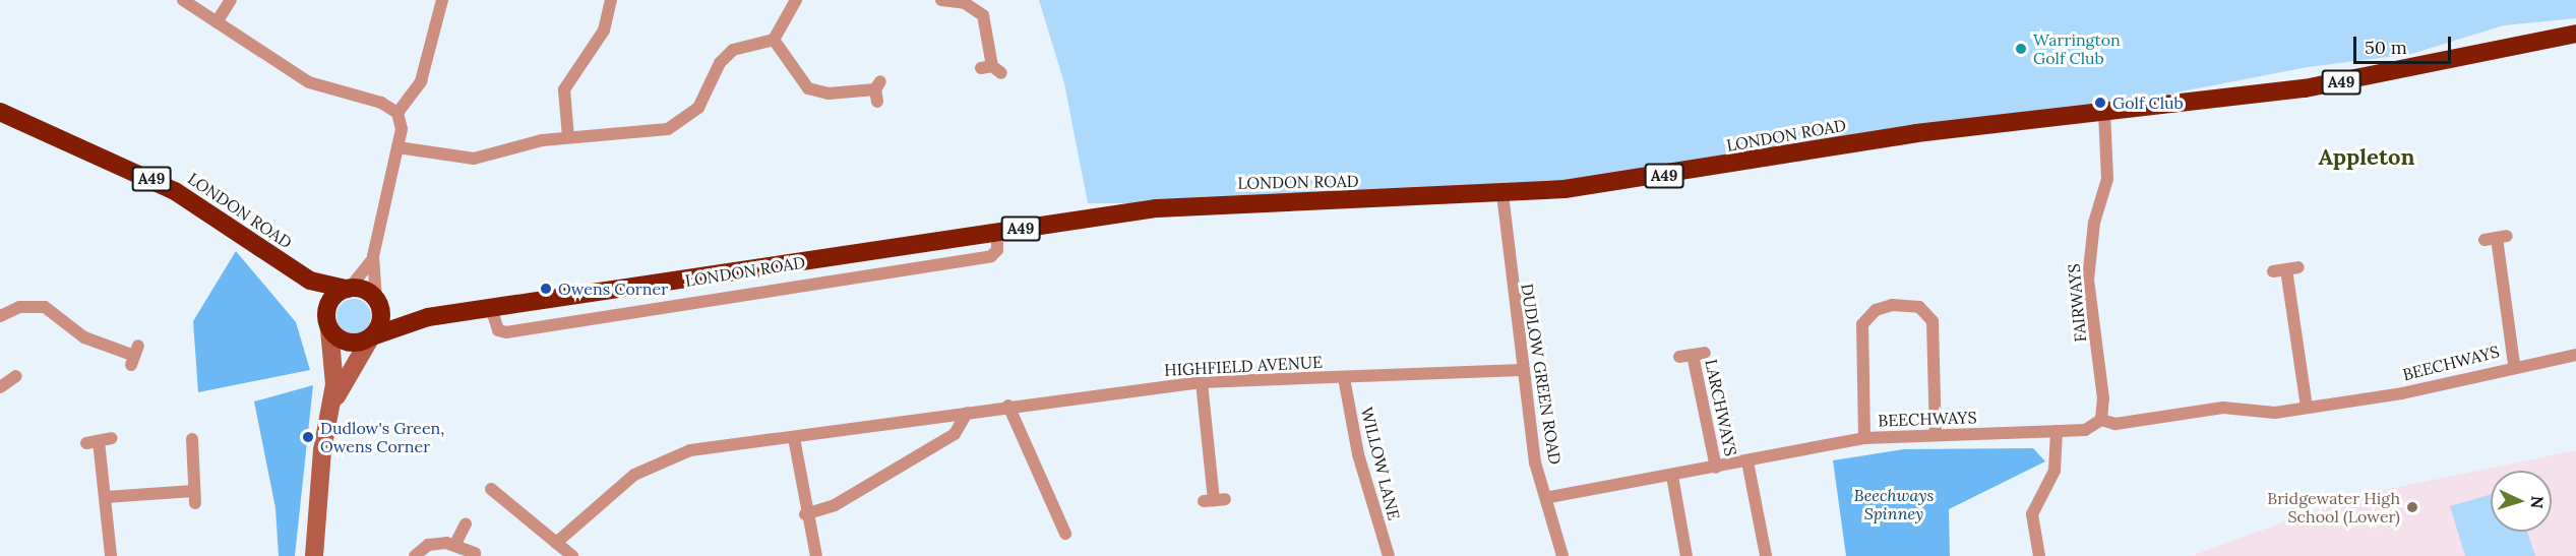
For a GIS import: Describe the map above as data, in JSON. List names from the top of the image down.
{
  "streets": {
    "highway": ["A49", "LONDON ROAD"],
    "street": [
      "FAIRWAYS",
      "BEECHWAYS",
      "HIGHFIELD AVENUE",
      "DUDLOW GREEN ROAD",
      "LARCHWAYS",
      "WILLOW LANE"
    ]
  },
  "crossings": [
    ["A49", "LONDON ROAD"],
    ["LONDON ROAD", "FAIRWAYS"],
    ["LONDON ROAD", "DUDLOW GREEN ROAD"],
    ["FAIRWAYS", "BEECHWAYS"],
    ["BEECHWAYS", "DUDLOW GREEN ROAD"],
    ["BEECHWAYS", "LARCHWAYS"],
    ["HIGHFIELD AVENUE", "DUDLOW GREEN ROAD"],
    ["HIGHFIELD AVENUE", "WILLOW LANE"]
  ],
  "districts": ["Appleton"],
  "parks": ["Beechways Spinney"],
  "places": [
    "Warrington Golf Club",
    "Golf Club",
    "Owens Corner",
    "Dudlow's Green, Owens Corner",
    "Bridgewater High School (Lower)"
  ],
  "scale_bar": "50 m",
  "north": "right"
}
